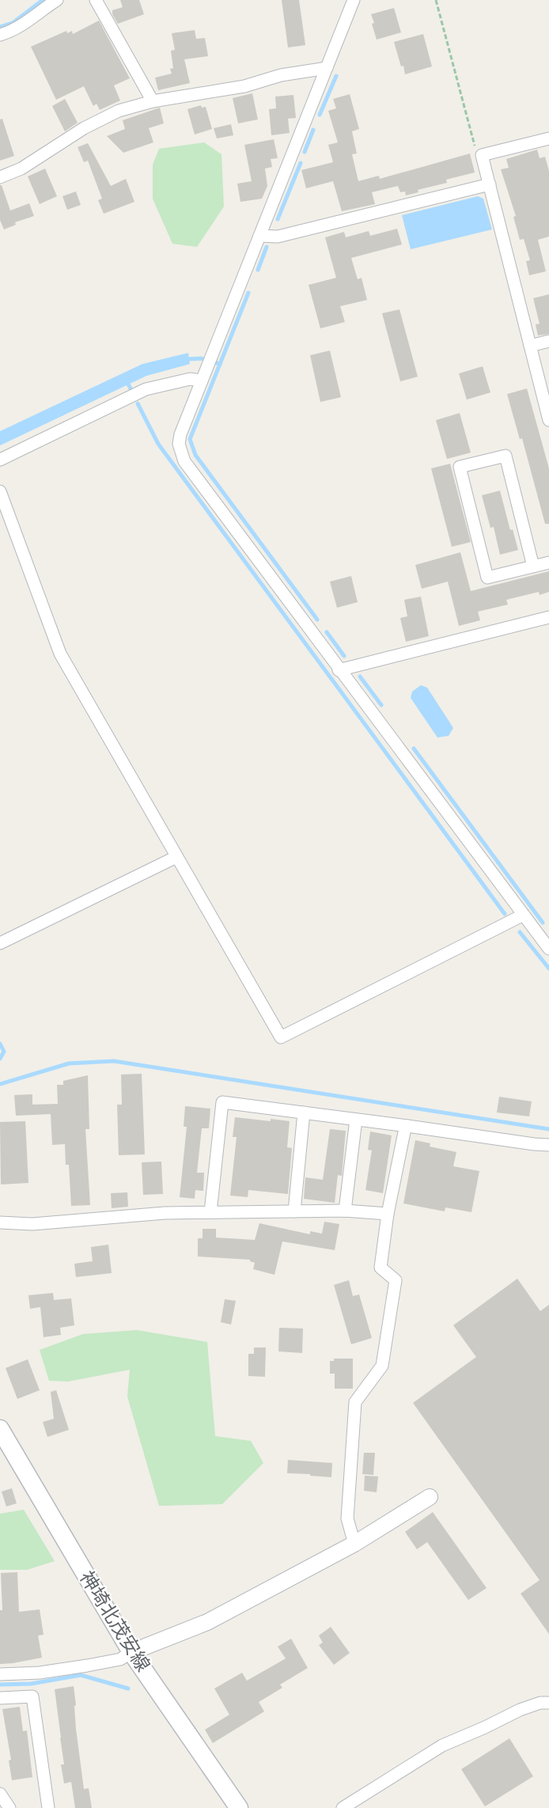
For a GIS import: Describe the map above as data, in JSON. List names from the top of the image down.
{
  "streets": {
    "main road": ["神埼北茂安線"]
  }
}
